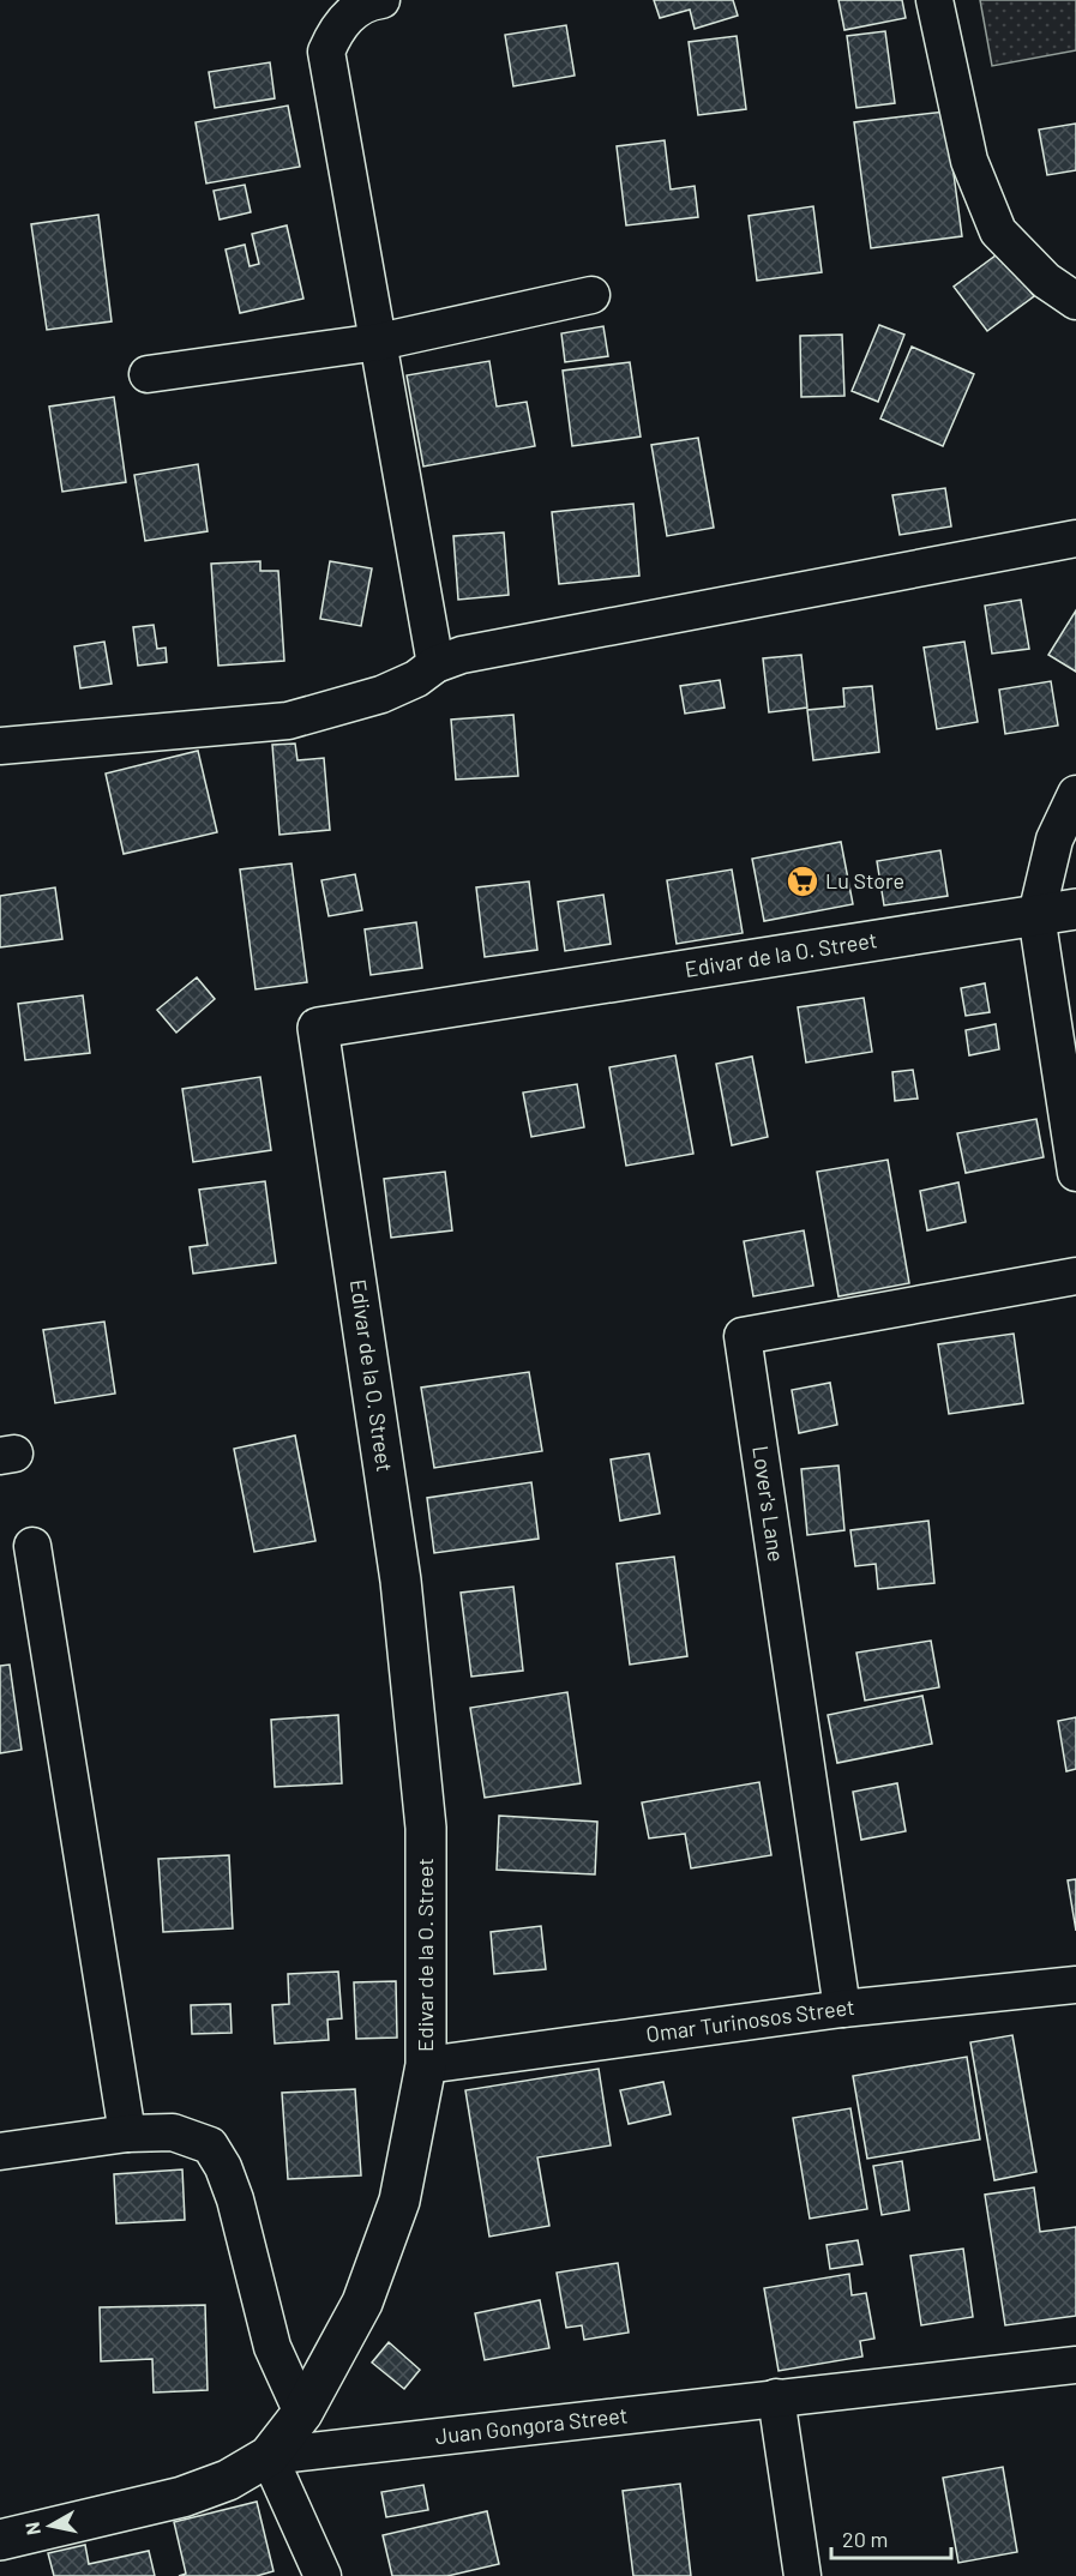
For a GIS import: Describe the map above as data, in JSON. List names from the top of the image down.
{
  "streets": {
    "street": [
      "Edivar de la O. Street",
      "Lover's Lane",
      "Omar Turinosos Street",
      "Juan Gongora Street"
    ]
  },
  "crossings": [
    ["Edivar de la O. Street", "Omar Turinosos Street"],
    ["Edivar de la O. Street", "Juan Gongora Street"],
    ["Lover's Lane", "Omar Turinosos Street"]
  ],
  "places": {
    "supermarket": ["Lu Store"]
  },
  "scale_bar": "20 m",
  "north": "left"
}
